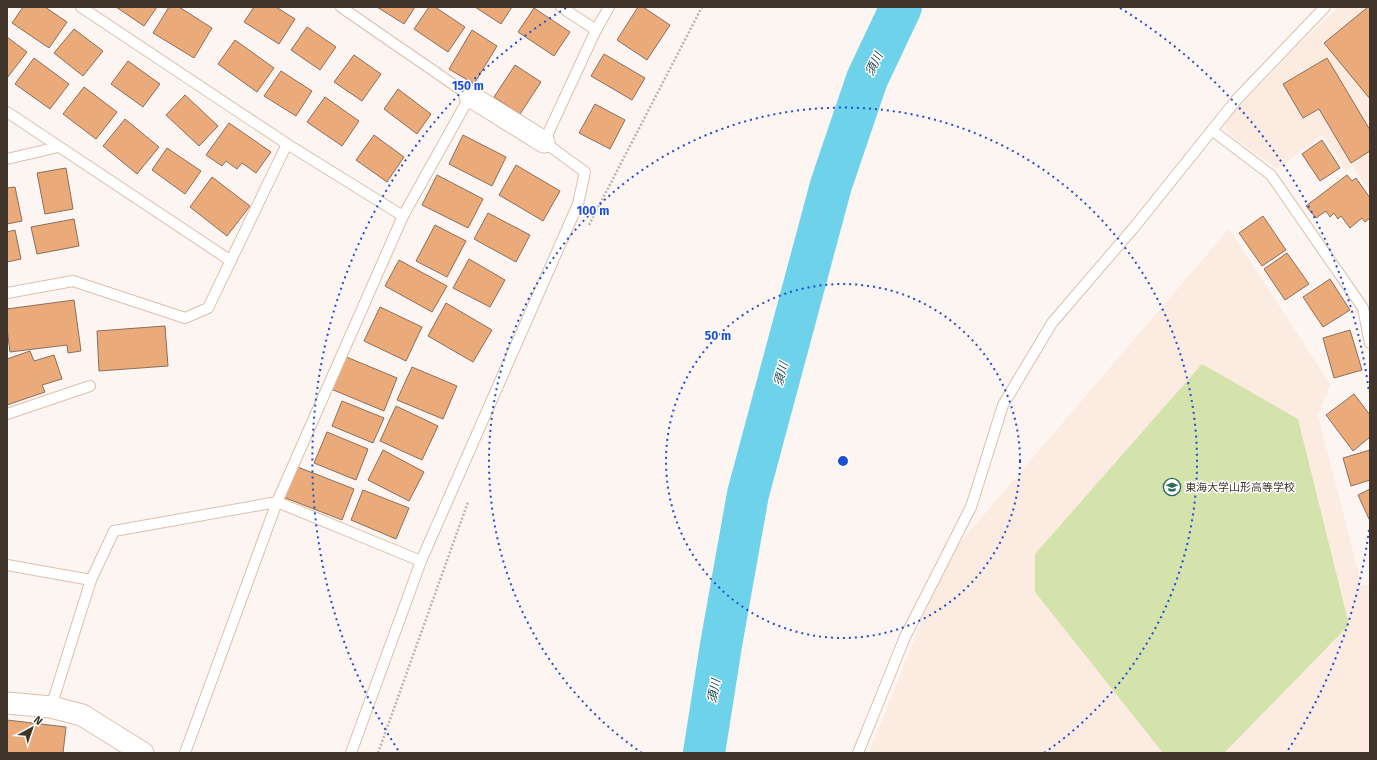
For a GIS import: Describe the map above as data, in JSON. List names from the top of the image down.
{
  "water": ["須川"],
  "places": {
    "school or university": ["東海大学山形高等学校"]
  },
  "north": "top right",
  "rings": ["150 m", "100 m", "50 m"]
}
